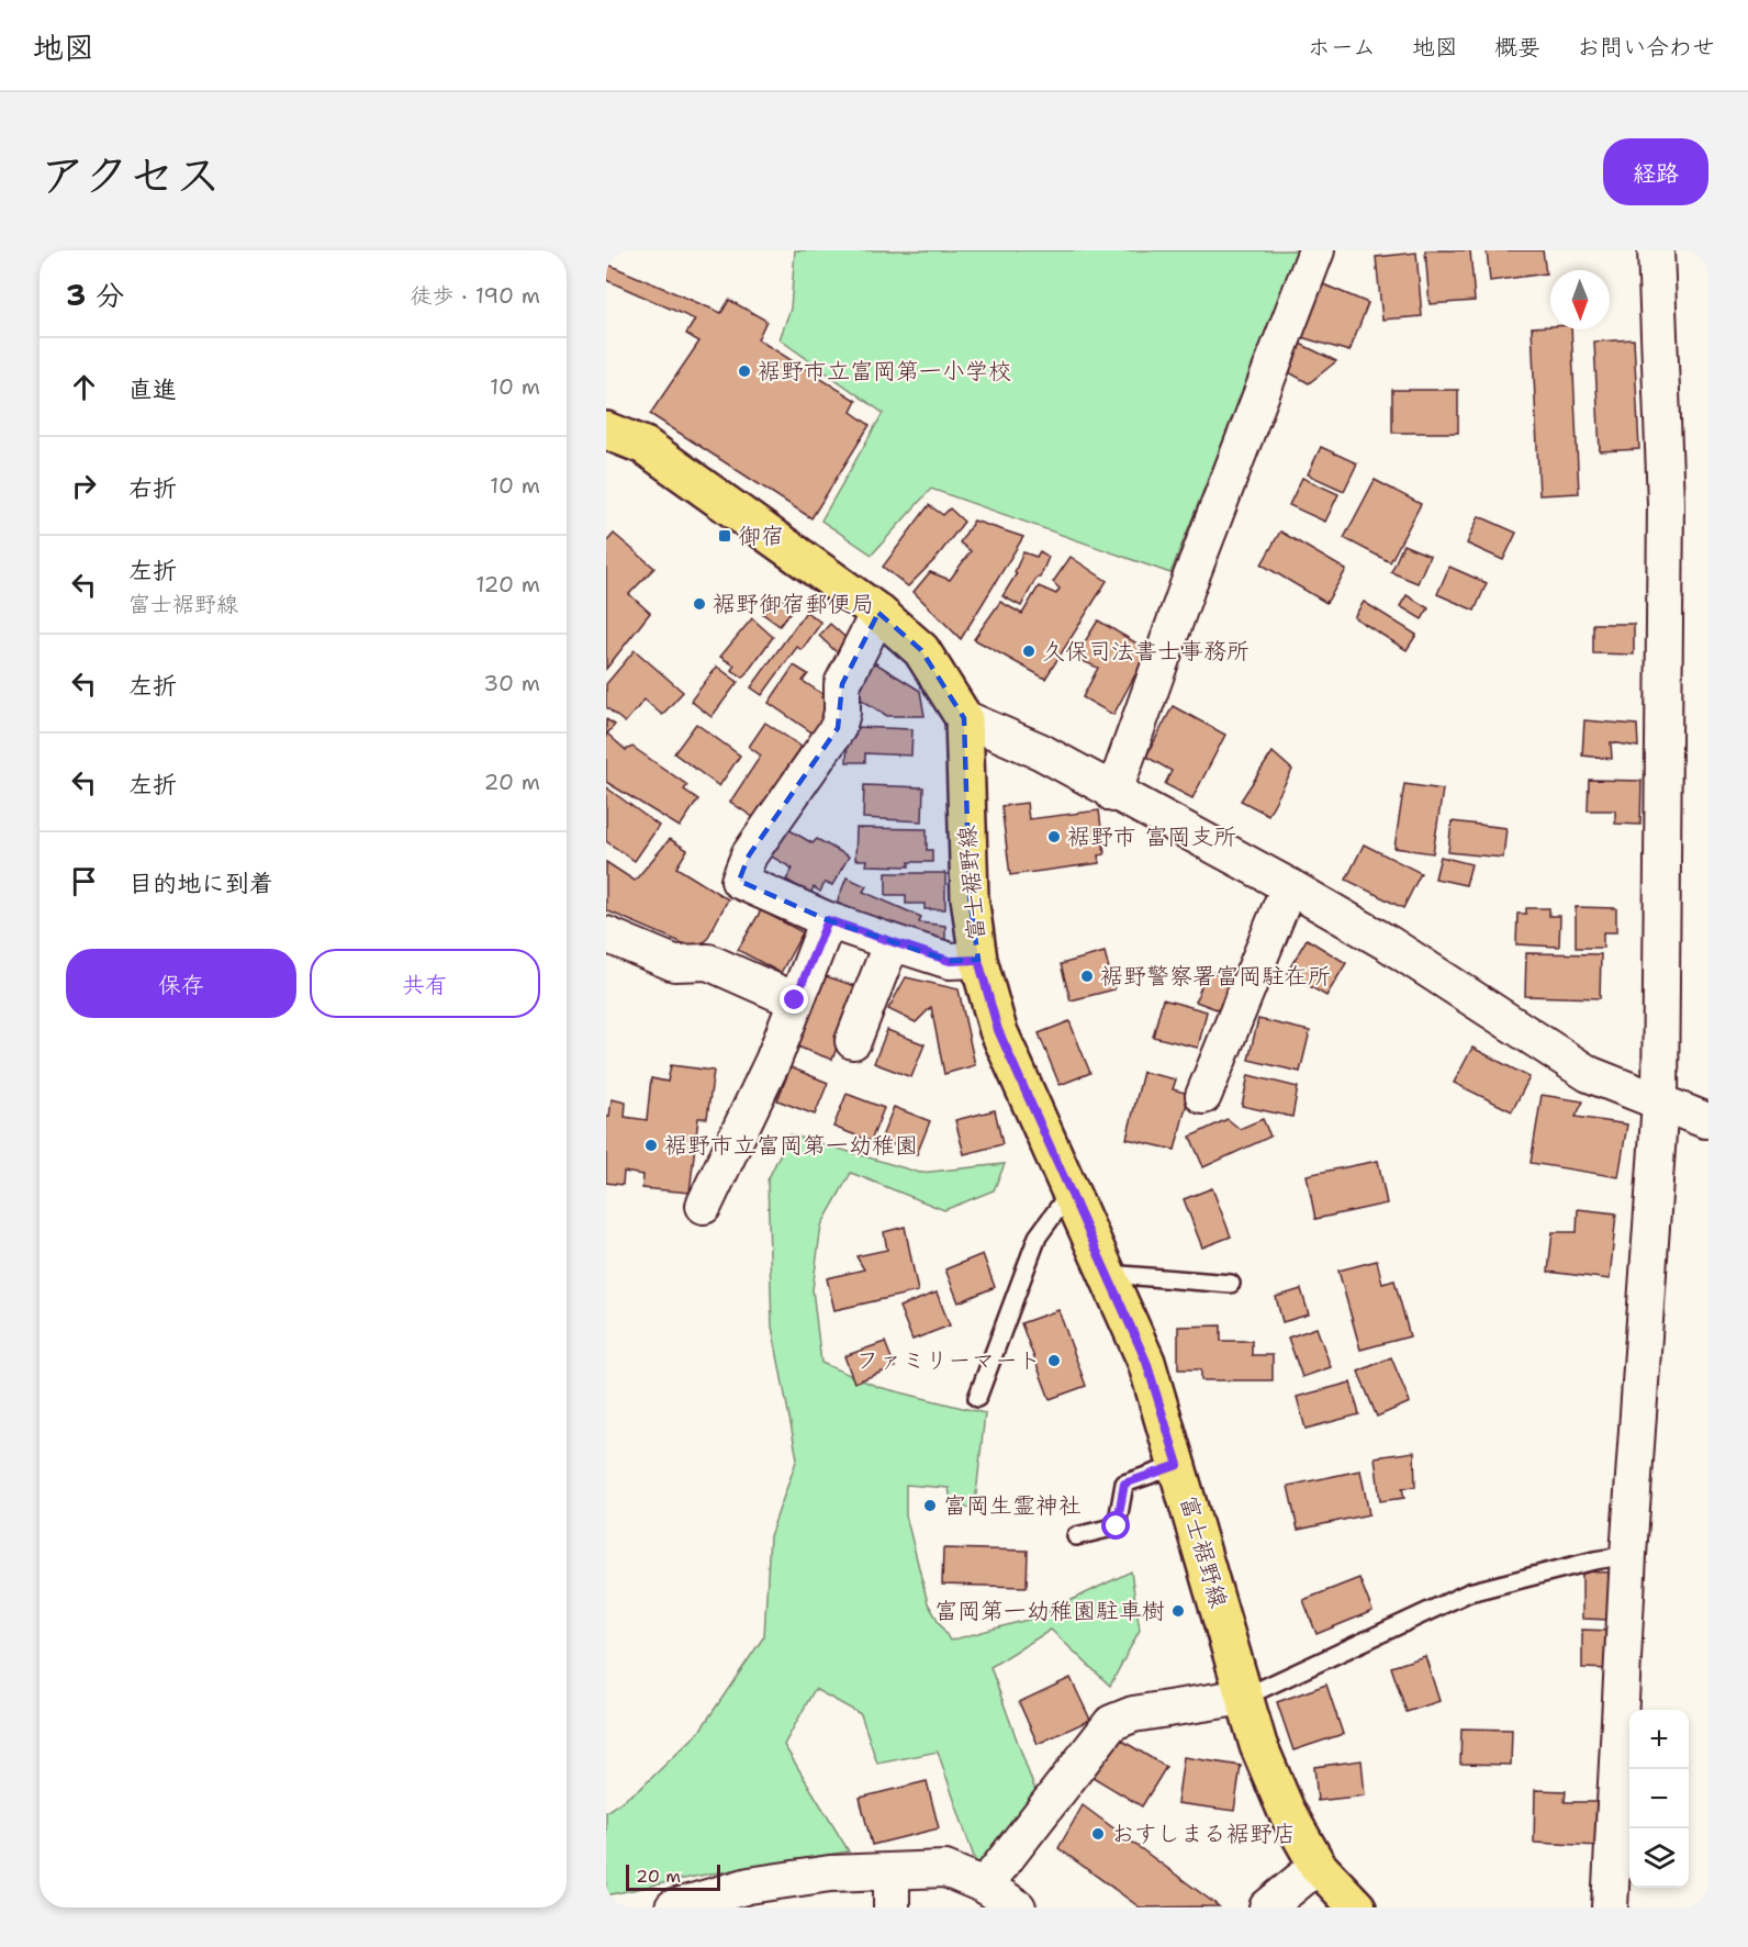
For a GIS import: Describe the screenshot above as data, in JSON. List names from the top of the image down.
{
  "streets": {
    "main road": ["富士裾野線"]
  },
  "places": {
    "other": [
      "裾野市立富岡第一小学校",
      "裾野御宿郵便局",
      "久保司法書士事務所",
      "裾野市 富岡支所",
      "裾野警察署富岡駐在所",
      "裾野市立富岡第一幼稚園",
      "ファミリーマート",
      "富岡生霊神社",
      "富岡第一幼稚園駐車樹",
      "おすしまる裾野店"
    ],
    "transit": ["御宿"]
  },
  "scale_bar": "20 m",
  "north": "bottom",
  "page": {
    "header": "地図",
    "nav": [
      "ホーム",
      "地図",
      "概要",
      "お問い合わせ"
    ],
    "title": "アクセス",
    "buttons": [
      "経路",
      ["保存", "共有"]
    ],
    "heading": ["3 分", "徒歩 · 190 m"],
    "list": [
      ["直進", "10 m"],
      ["右折", "10 m"],
      ["左折", "富士裾野線", "120 m"],
      ["左折", "30 m"],
      ["左折", "20 m"],
      "目的地に到着"
    ],
    "map_buttons": ["+", "−"],
    "scale": "20 m"
  }
}
